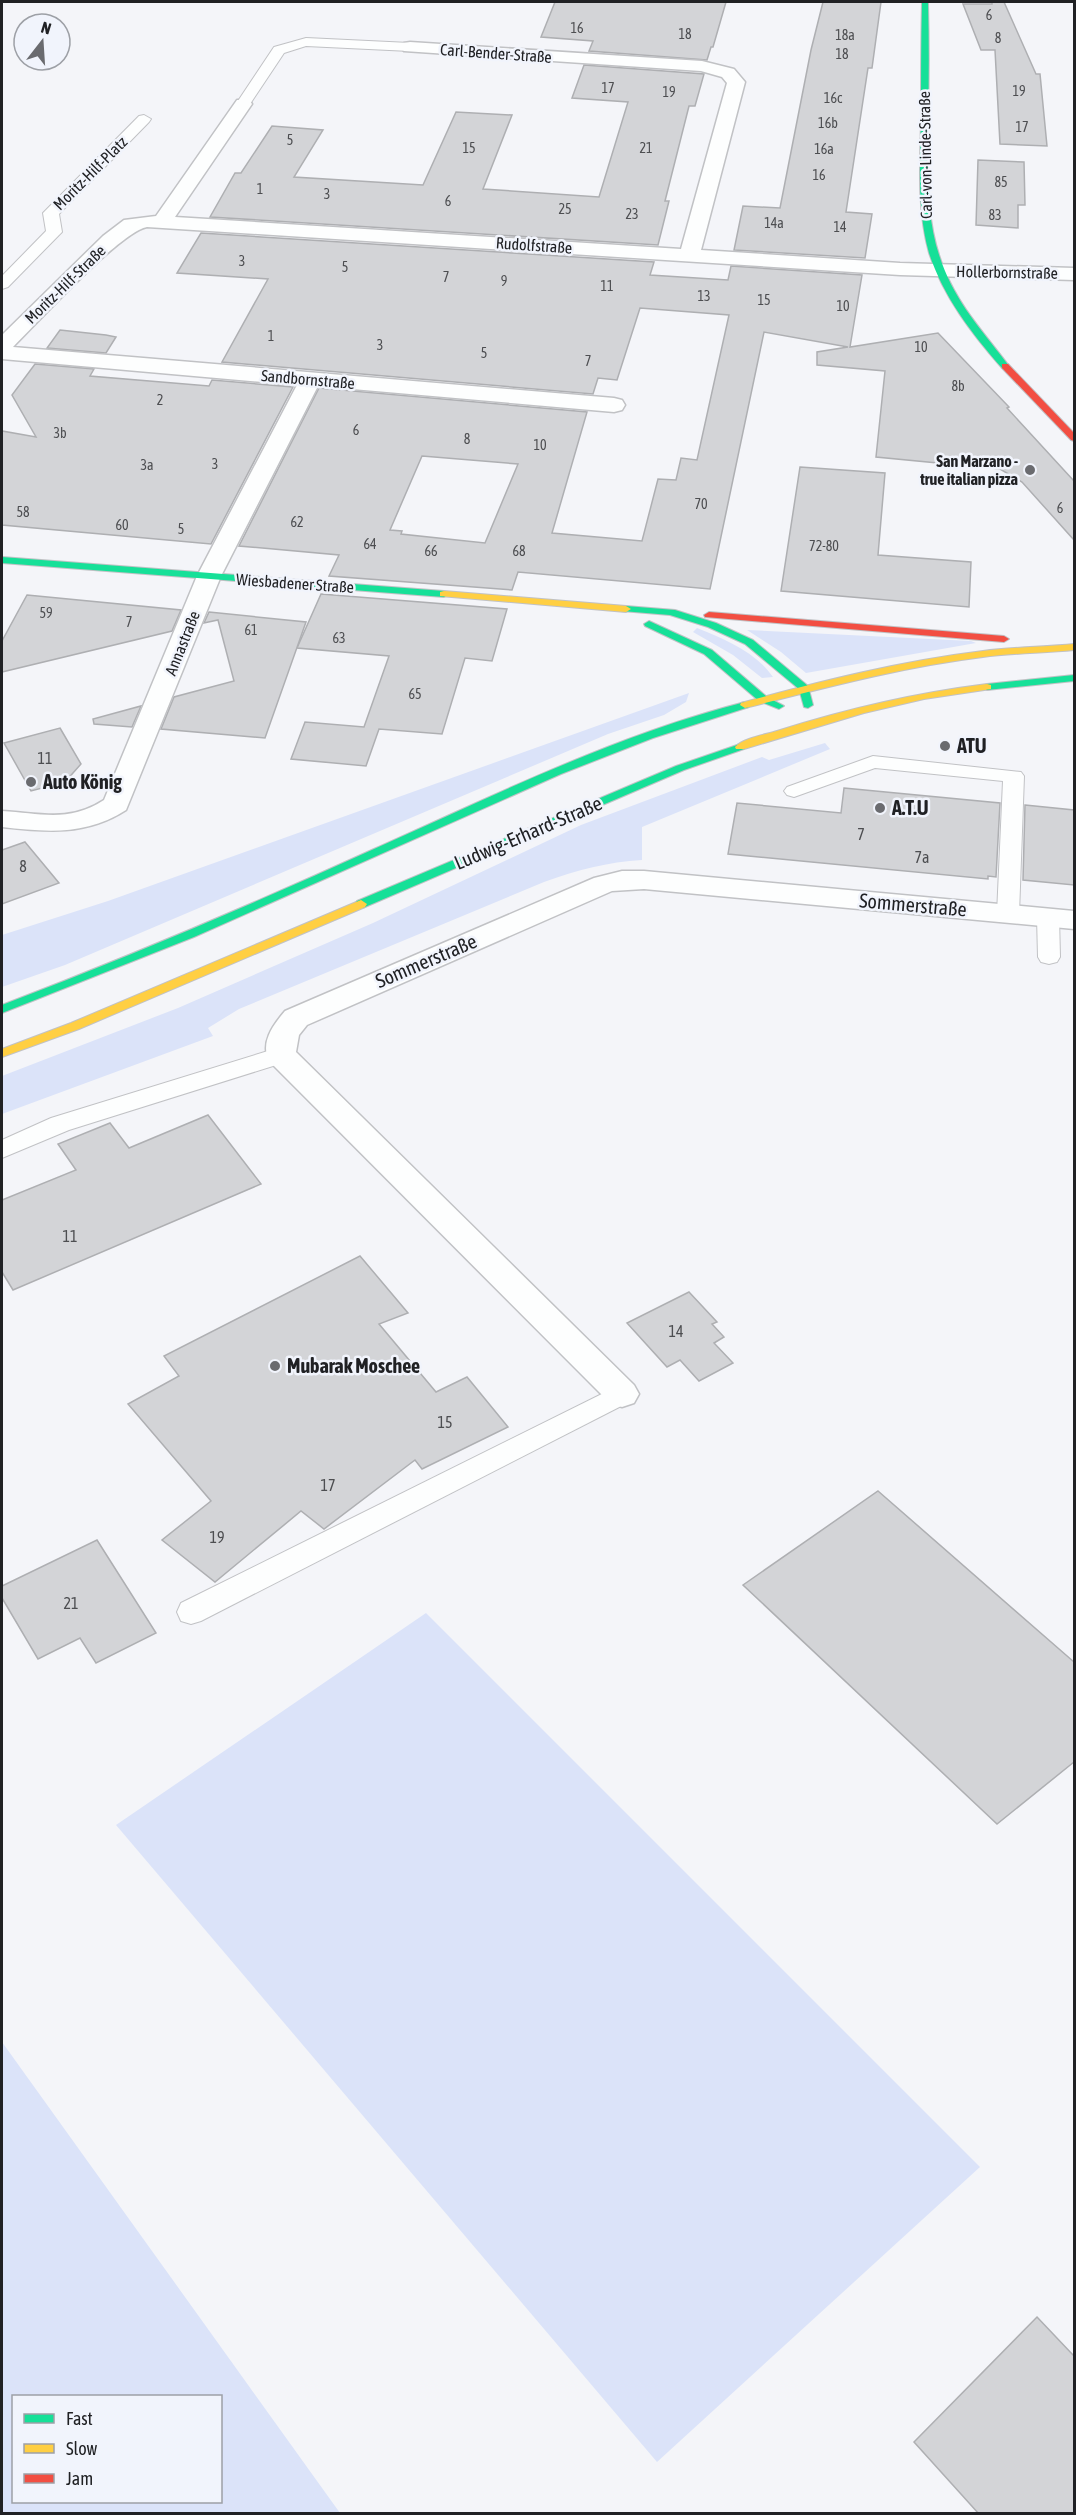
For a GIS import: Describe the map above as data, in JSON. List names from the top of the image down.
{
  "streets": {
    "street": [
      "Carl-Bender-Straße",
      "Carl-von-Linde-Straße",
      "Rudolfstraße",
      "Hollerbornstraße",
      "Moritz-Hilf-Straße",
      "Sandbornstraße",
      "Wiesbadener Straße",
      "Annastraße",
      "Ludwig-Erhard-Straße",
      "Sommerstraße"
    ],
    "lane": ["Moritz-Hilf-Platz"]
  },
  "crossings": [
    ["Carl-Bender-Straße", "Rudolfstraße"],
    ["Carl-von-Linde-Straße", "Rudolfstraße"],
    ["Carl-von-Linde-Straße", "Hollerbornstraße"],
    ["Rudolfstraße", "Hollerbornstraße"],
    ["Rudolfstraße", "Moritz-Hilf-Straße"],
    ["Sandbornstraße", "Annastraße"],
    ["Wiesbadener Straße", "Annastraße"],
    ["Wiesbadener Straße", "Ludwig-Erhard-Straße"]
  ],
  "places": [
    "San Marzano - true italian pizza",
    "ATU",
    "Auto König",
    "A.T.U",
    "Mubarak Moschee"
  ],
  "house_numbers": [
    "6",
    "16",
    "18",
    "18a",
    "8",
    "18",
    "17",
    "19",
    "19",
    "16c",
    "16b",
    "17",
    "5",
    "15",
    "21",
    "16a",
    "16",
    "85",
    "1",
    "3",
    "6",
    "25",
    "23",
    "83",
    "14a",
    "14",
    "3",
    "5",
    "7",
    "9",
    "11",
    "13",
    "15",
    "10",
    "1",
    "3",
    "10",
    "5",
    "7",
    "8b",
    "2",
    "6",
    "3b",
    "8",
    "10",
    "3",
    "3a",
    "70",
    "6",
    "58",
    "62",
    "60",
    "5",
    "64",
    "72-80",
    "66",
    "68",
    "59",
    "7",
    "61",
    "63",
    "65",
    "11",
    "7",
    "7a",
    "8",
    "11",
    "14",
    "15",
    "17",
    "19",
    "21"
  ],
  "legend": ["Fast", "Slow", "Jam"],
  "north": "top"
}
